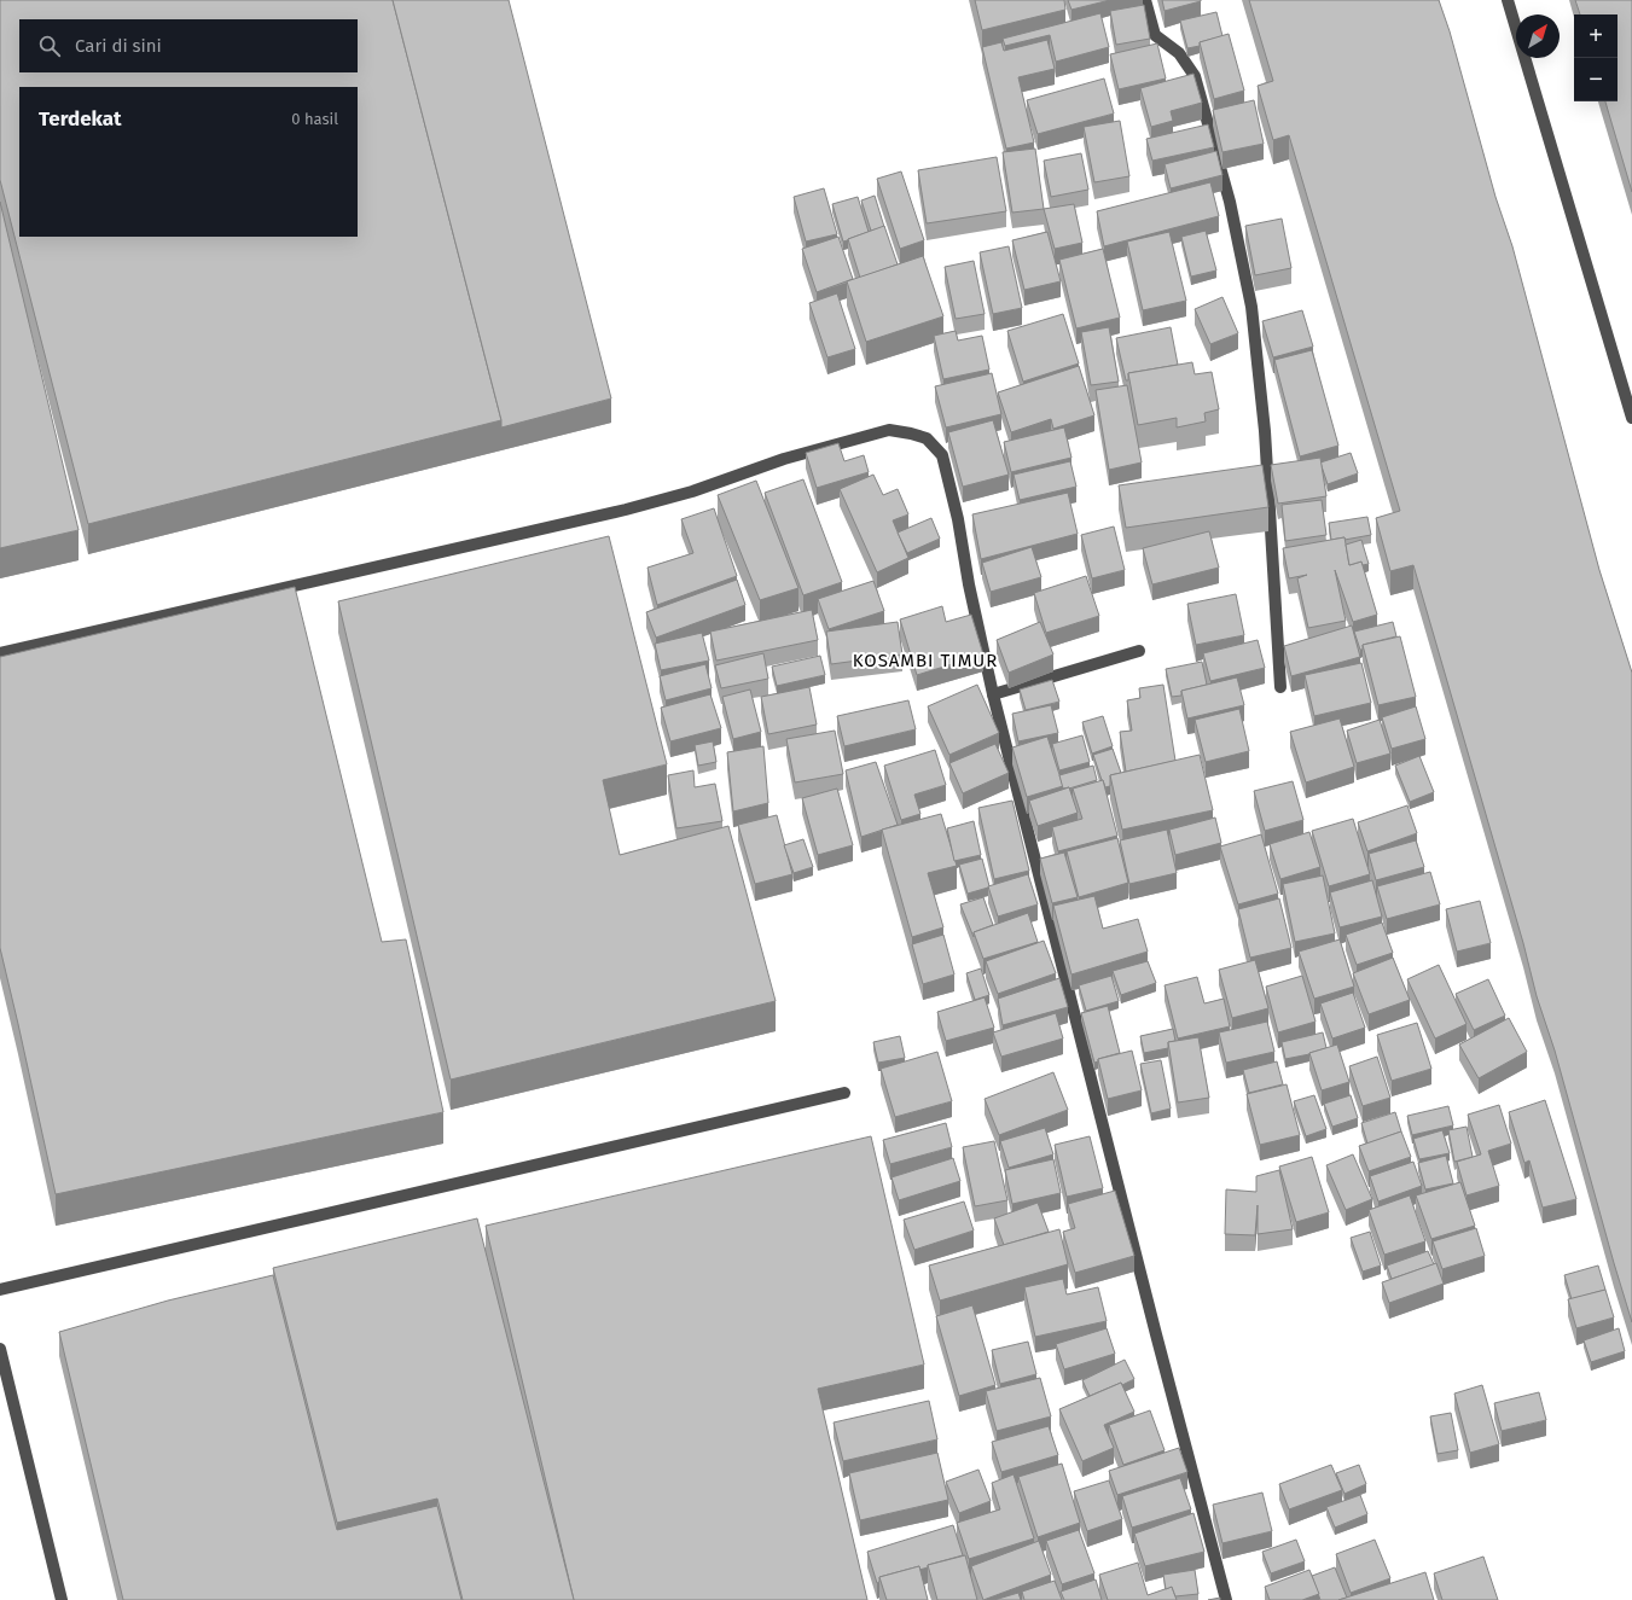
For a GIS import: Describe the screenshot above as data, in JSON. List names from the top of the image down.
{
  "districts": ["KOSAMBI TIMUR"],
  "north": "top right",
  "page": {
    "map_buttons": ["+", "−"],
    "search": "Cari di sini",
    "heading": ["Terdekat", "0 hasil"]
  }
}
